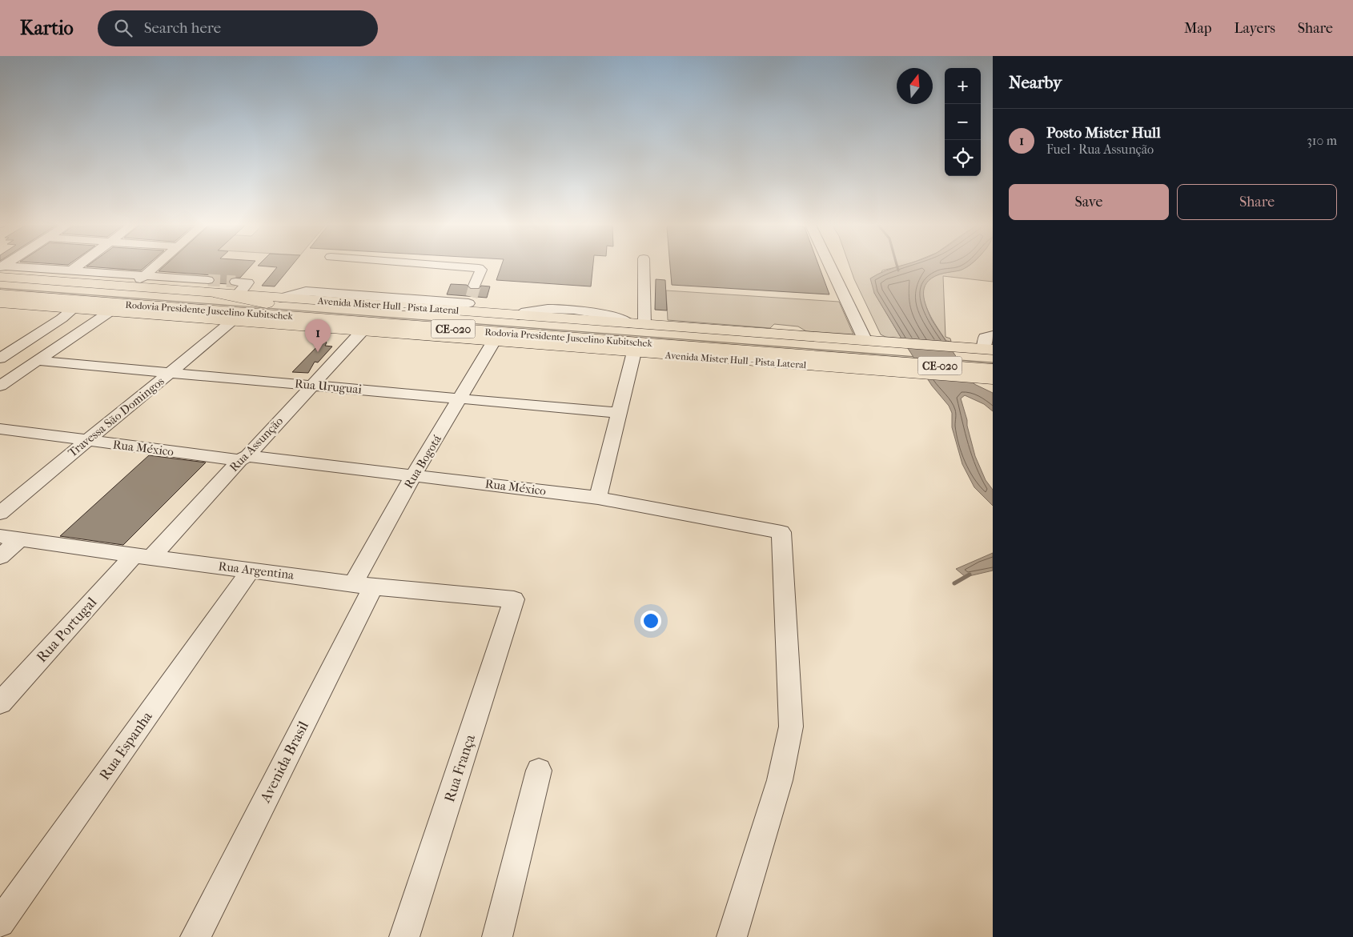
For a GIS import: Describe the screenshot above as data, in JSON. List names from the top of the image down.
{
  "streets": {
    "main road": ["Avenida Mister Hull - Pista Lateral", "Rodovia Presidente Juscelino Kubitschek", "CE-020"],
    "street": [
      "Rua Uruguai",
      "Travessa São Domingos",
      "Rua Assunção",
      "Rua México",
      "Rua Bogotá",
      "Rua Argentina",
      "Rua Portugal",
      "Rua Espanha",
      "Avenida Brasil",
      "Rua França"
    ]
  },
  "crossings": [
    ["Avenida Mister Hull - Pista Lateral", "Rodovia Presidente Juscelino Kubitschek"],
    ["Avenida Mister Hull - Pista Lateral", "Travessa São Domingos"],
    ["Avenida Mister Hull - Pista Lateral", "Rua Assunção"],
    ["Avenida Mister Hull - Pista Lateral", "Rua Bogotá"],
    ["Rua Uruguai", "Travessa São Domingos"],
    ["Rua Uruguai", "Rua Assunção"],
    ["Rua Uruguai", "Rua Bogotá"],
    ["Travessa São Domingos", "Rua México"],
    ["Rua Assunção", "Rua México"],
    ["Rua Assunção", "Rua Argentina"],
    ["Rua Assunção", "Rua Portugal"],
    ["Rua México", "Rua Bogotá"],
    ["Rua Bogotá", "Rua Argentina"],
    ["Rua Bogotá", "Avenida Brasil"],
    ["Rua Argentina", "Rua Portugal"],
    ["Rua Argentina", "Rua Espanha"],
    ["Rua Argentina", "Avenida Brasil"],
    ["Rua Argentina", "Rua França"]
  ],
  "north": "top",
  "page": {
    "header": "Kartio",
    "search": "Search here",
    "nav": ["Map", "Layers", "Share"],
    "heading": "Nearby",
    "map_buttons": ["+", "−"],
    "list": [
      {
        "mark": "1",
        "name": "Posto Mister Hull",
        "note": "Fuel · Rua Assunção",
        "value": "310 m"
      }
    ],
    "buttons": ["Save", "Share"],
    "pins": "1"
  }
}
